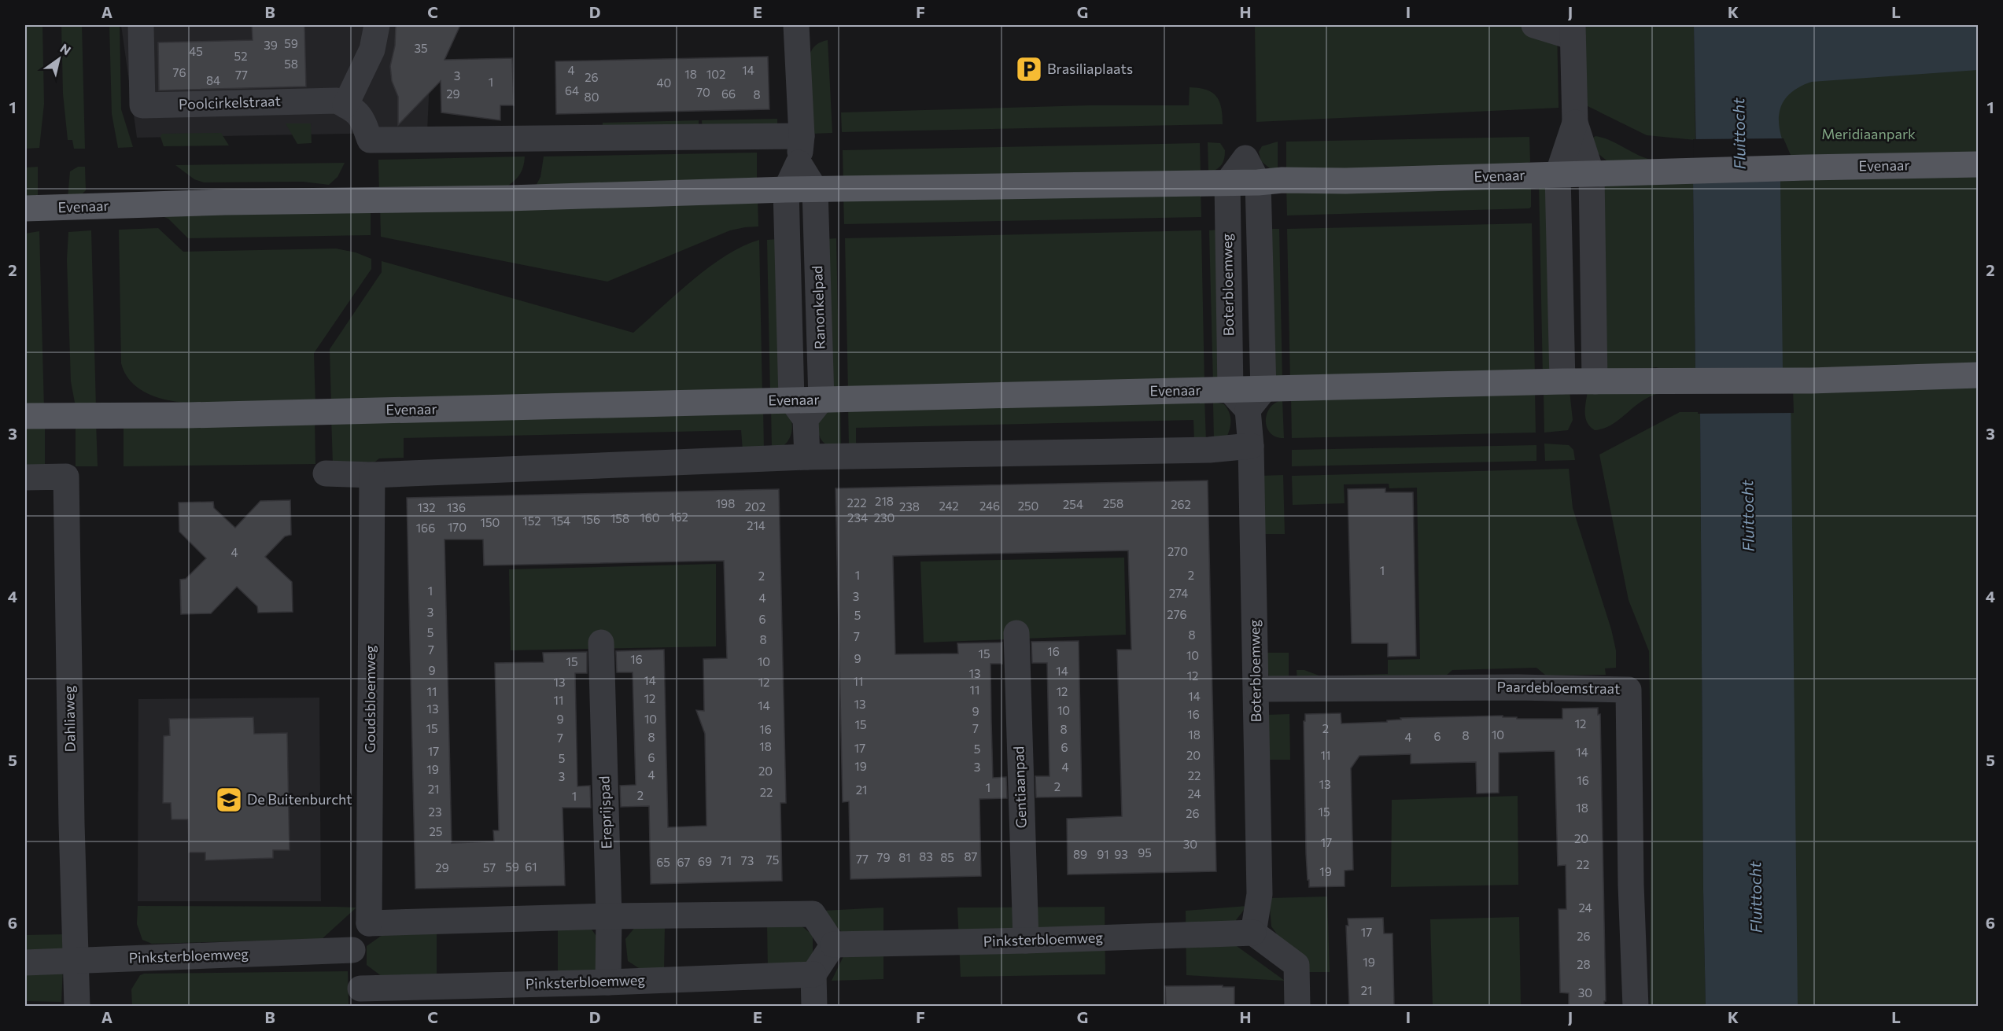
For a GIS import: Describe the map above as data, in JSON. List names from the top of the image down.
{
  "streets": {
    "main road": ["Evenaar"],
    "street": [
      "Poolcirkelstraat",
      "Boterbloemweg",
      "Ranonkelpad",
      "Paardebloemstraat",
      "Goudsbloemweg",
      "Dahliaweg",
      "Gentiaanpad",
      "Ereprijspad",
      "Pinksterbloemweg"
    ]
  },
  "crossings": [
    ["Evenaar", "Boterbloemweg"],
    ["Evenaar", "Ranonkelpad"],
    ["Boterbloemweg", "Paardebloemstraat"],
    ["Boterbloemweg", "Pinksterbloemweg"],
    ["Dahliaweg", "Pinksterbloemweg"],
    ["Gentiaanpad", "Pinksterbloemweg"],
    ["Ereprijspad", "Pinksterbloemweg"]
  ],
  "water": ["Fluittocht"],
  "parks": ["Meridiaanpark"],
  "places": {
    "parking": ["Brasiliaplaats"],
    "school or university": ["De Buitenburcht"]
  },
  "house_numbers": [
    "59",
    "39",
    "35",
    "45",
    "52",
    "58",
    "4",
    "14",
    "76",
    "18",
    "102",
    "77",
    "3",
    "26",
    "84",
    "1",
    "40",
    "64",
    "70",
    "29",
    "66",
    "8",
    "80",
    "218",
    "222",
    "198",
    "258",
    "254",
    "262",
    "242",
    "246",
    "250",
    "202",
    "238",
    "132",
    "136",
    "162",
    "160",
    "234",
    "230",
    "158",
    "156",
    "152",
    "154",
    "150",
    "214",
    "170",
    "166",
    "270",
    "4",
    "1",
    "1",
    "2",
    "2",
    "1",
    "274",
    "3",
    "4",
    "3",
    "276",
    "5",
    "6",
    "5",
    "8",
    "7",
    "8",
    "7",
    "16",
    "15",
    "10",
    "9",
    "16",
    "15",
    "10",
    "9",
    "14",
    "13",
    "12",
    "14",
    "11",
    "13",
    "12",
    "11",
    "11",
    "12",
    "14",
    "12",
    "11",
    "13",
    "14",
    "13",
    "10",
    "9",
    "16",
    "9",
    "10",
    "12",
    "15",
    "15",
    "7",
    "2",
    "16",
    "8",
    "18",
    "10",
    "8",
    "6",
    "8",
    "4",
    "7",
    "18",
    "6",
    "17",
    "5",
    "17",
    "14",
    "20",
    "11",
    "6",
    "5",
    "19",
    "3",
    "4",
    "19",
    "20",
    "4",
    "22",
    "3",
    "16",
    "13",
    "2",
    "1",
    "21",
    "21",
    "22",
    "24",
    "2",
    "1",
    "18",
    "23",
    "15",
    "26",
    "25",
    "20",
    "17",
    "30",
    "95",
    "89",
    "91",
    "93",
    "83",
    "87",
    "79",
    "81",
    "85",
    "77",
    "75",
    "71",
    "73",
    "69",
    "65",
    "67",
    "22",
    "59",
    "61",
    "29",
    "57",
    "19",
    "24",
    "17",
    "26",
    "19",
    "28",
    "21",
    "30"
  ],
  "north": "top right",
  "grid": {
    "columns": [
      "A",
      "B",
      "C",
      "D",
      "E",
      "F",
      "G",
      "H",
      "I",
      "J",
      "K",
      "L"
    ],
    "rows": [
      "1",
      "2",
      "3",
      "4",
      "5",
      "6"
    ]
  }
}
